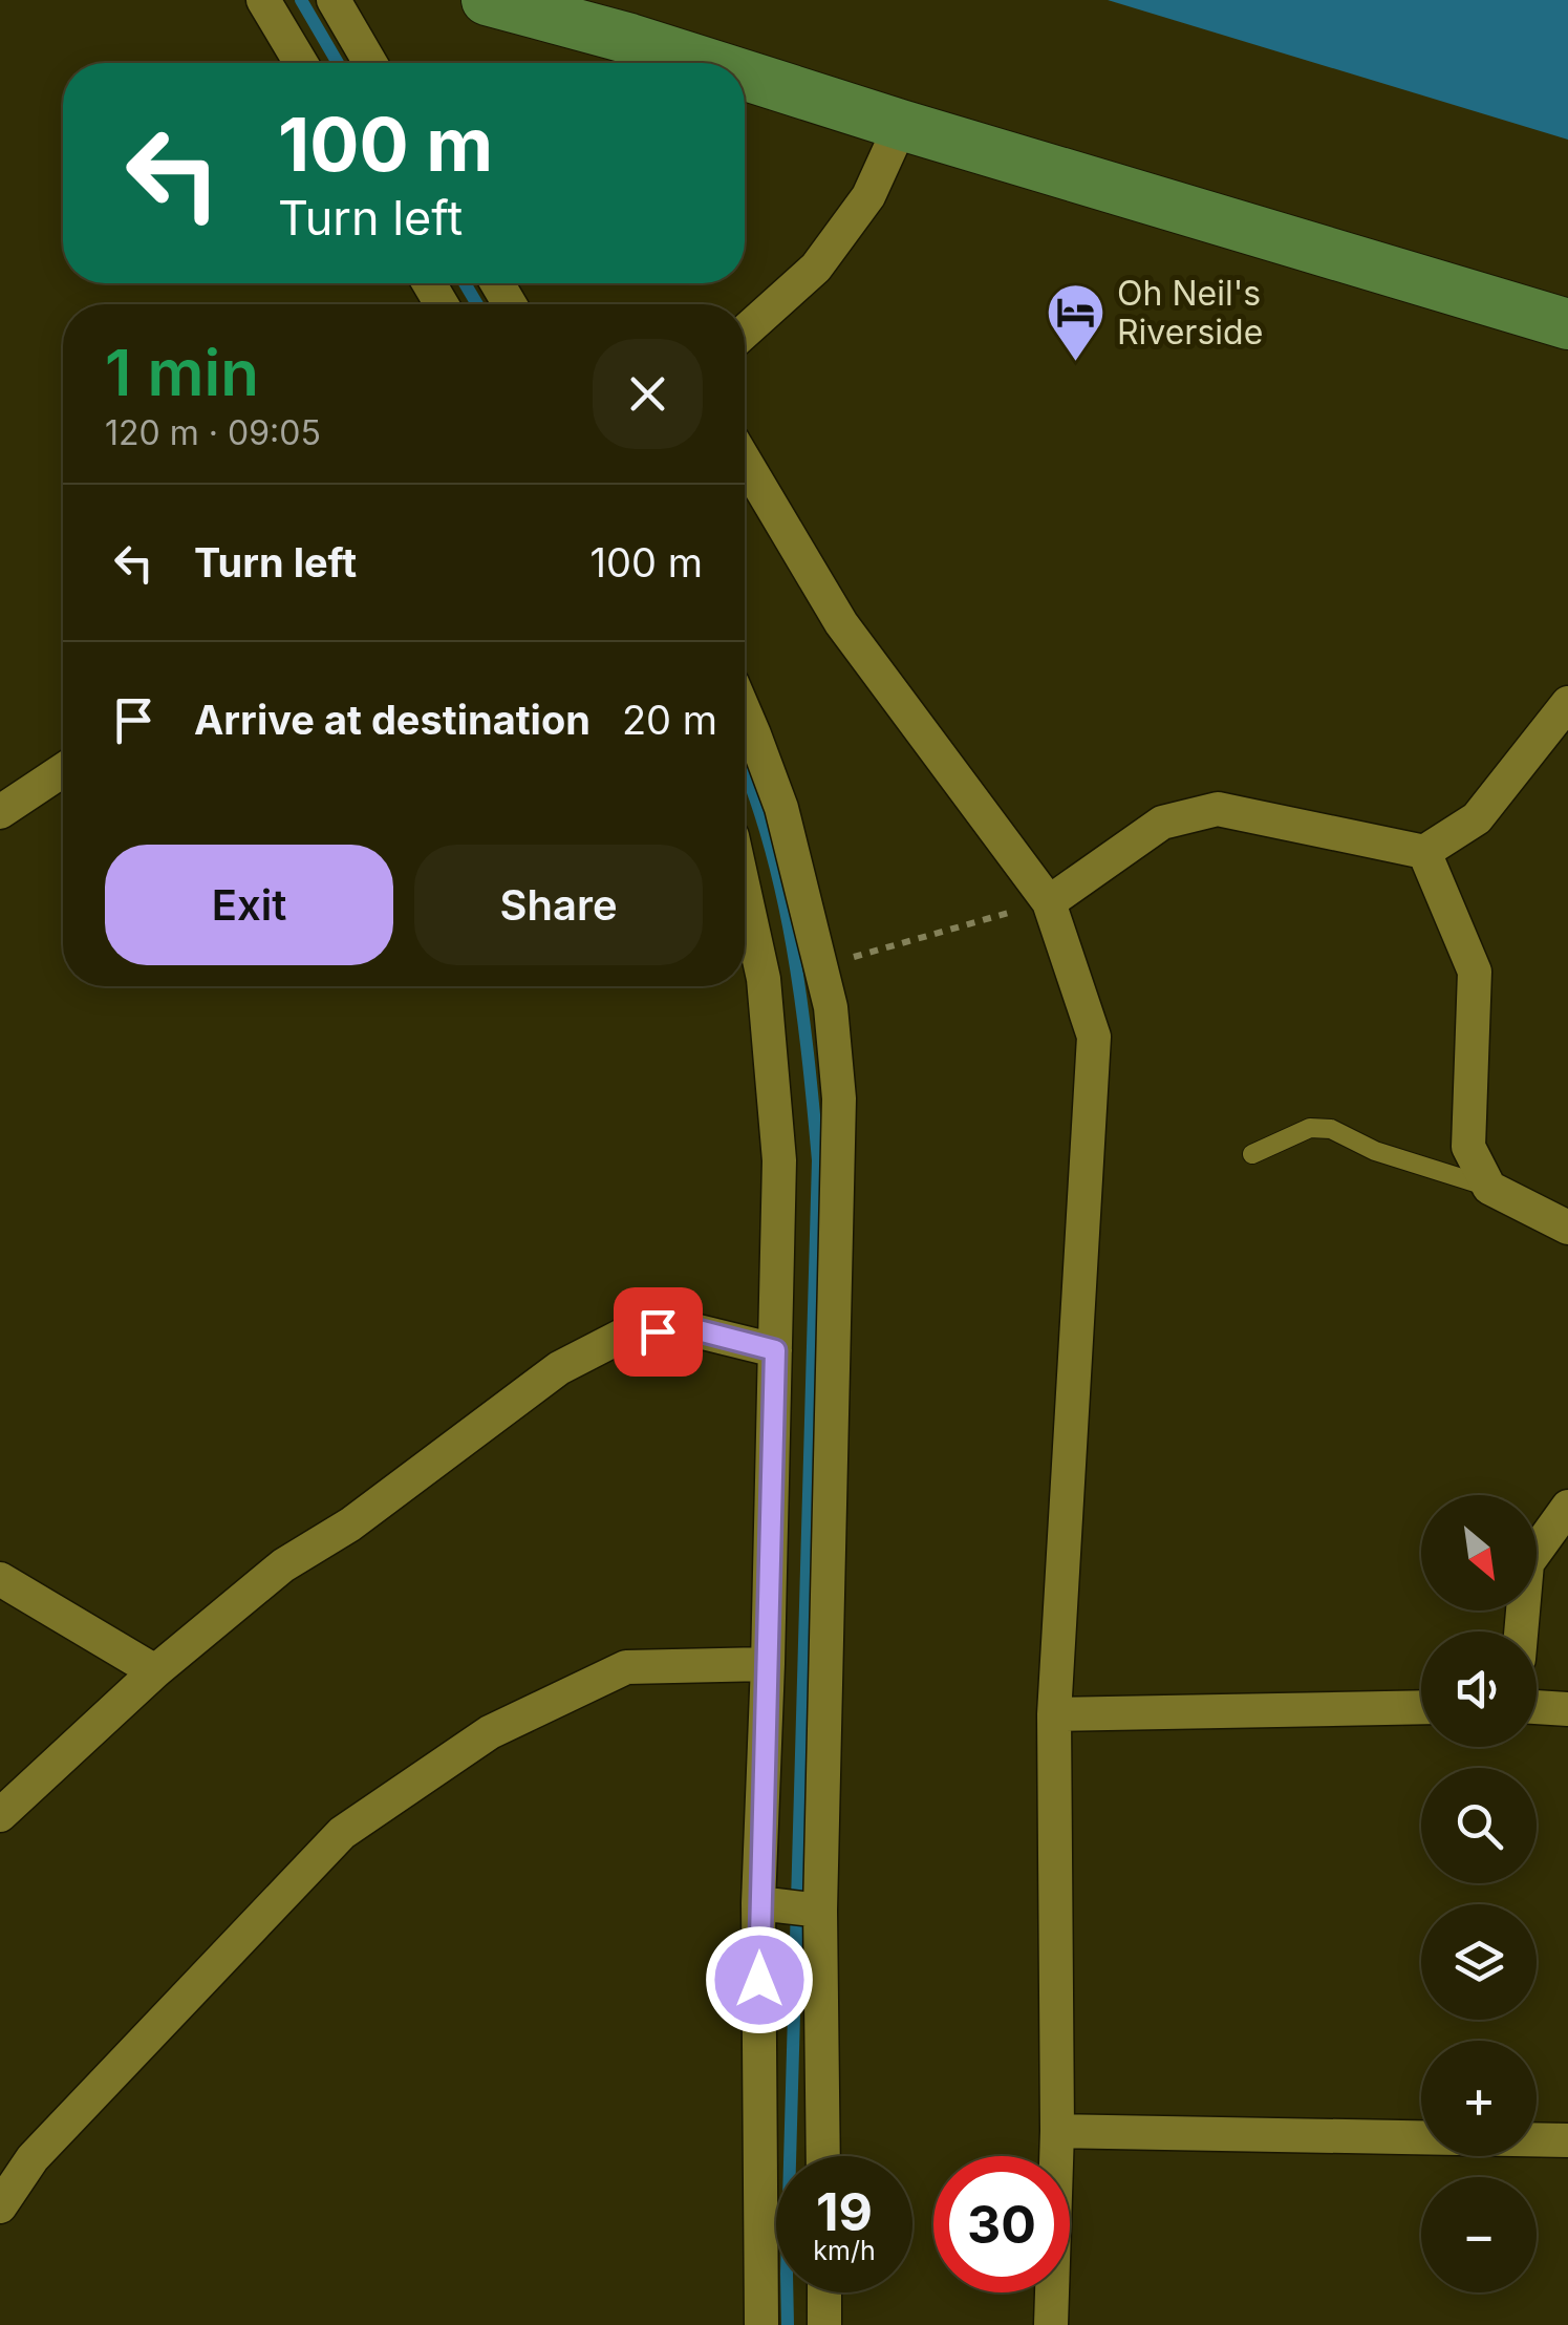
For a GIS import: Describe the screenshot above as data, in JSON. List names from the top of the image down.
{
  "places": {
    "hotel": ["Oh Neil's Riverside"]
  },
  "north": "bottom right",
  "page": {
    "turn": ["100 m", "Turn left"],
    "heading": ["1 min", "120 m · 09:05"],
    "list": [
      {
        "name": "Turn left",
        "value": "100 m"
      },
      {
        "name": "Arrive at destination",
        "value": "20 m"
      }
    ],
    "buttons": ["Exit", "Share"],
    "map_buttons": ["+", "−"],
    "speed": "19 km/h",
    "limit": "30"
  }
}
